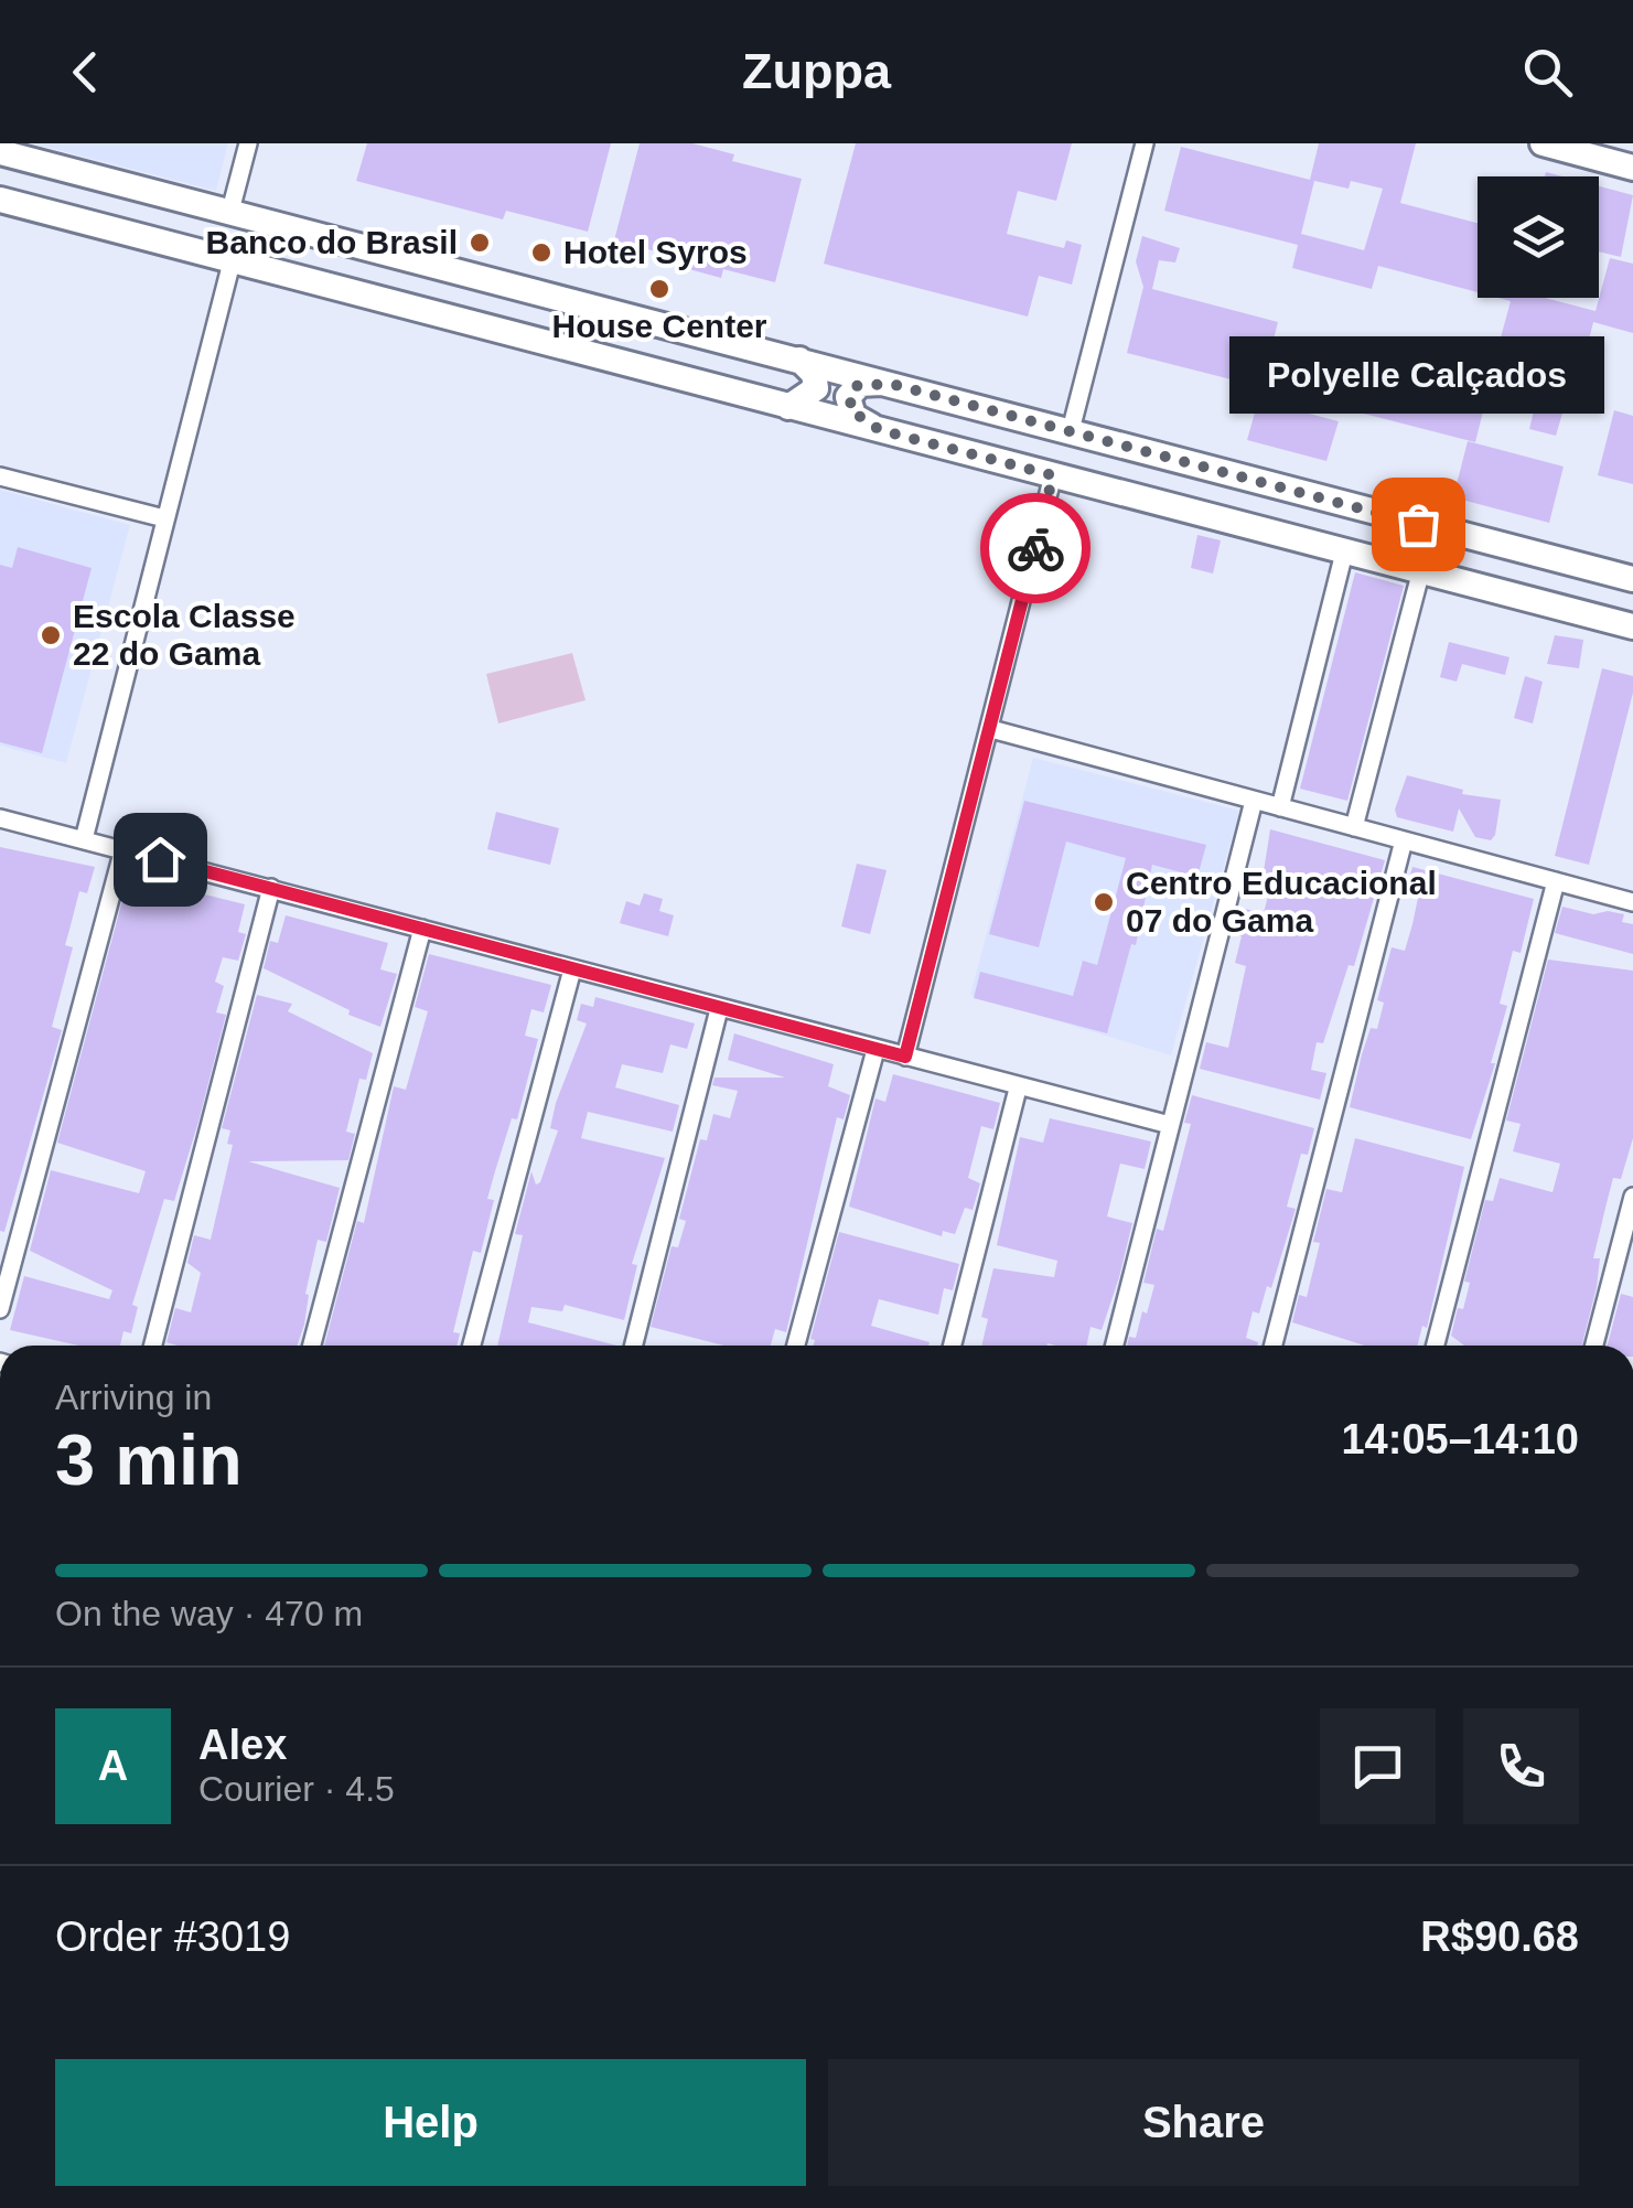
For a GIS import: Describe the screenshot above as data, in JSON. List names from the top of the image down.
{
  "places": [
    "Banco do Brasil",
    "Hotel Syros",
    "House Center",
    "Polyelle Calçados",
    "Escola Classe 22 do Gama",
    "Centro Educacional 07 do Gama"
  ],
  "page": {
    "header": "Zuppa",
    "bubble": "Polyelle Calçados",
    "heading": ["3 min", "Arriving in", "14:05–14:10"],
    "panel": [
      "Alex",
      "Courier · 4.5",
      "Order #3019",
      "R$90.68"
    ],
    "bar": "On the way · 470 m",
    "round": "A",
    "buttons": ["Help", "Share"]
  }
}
